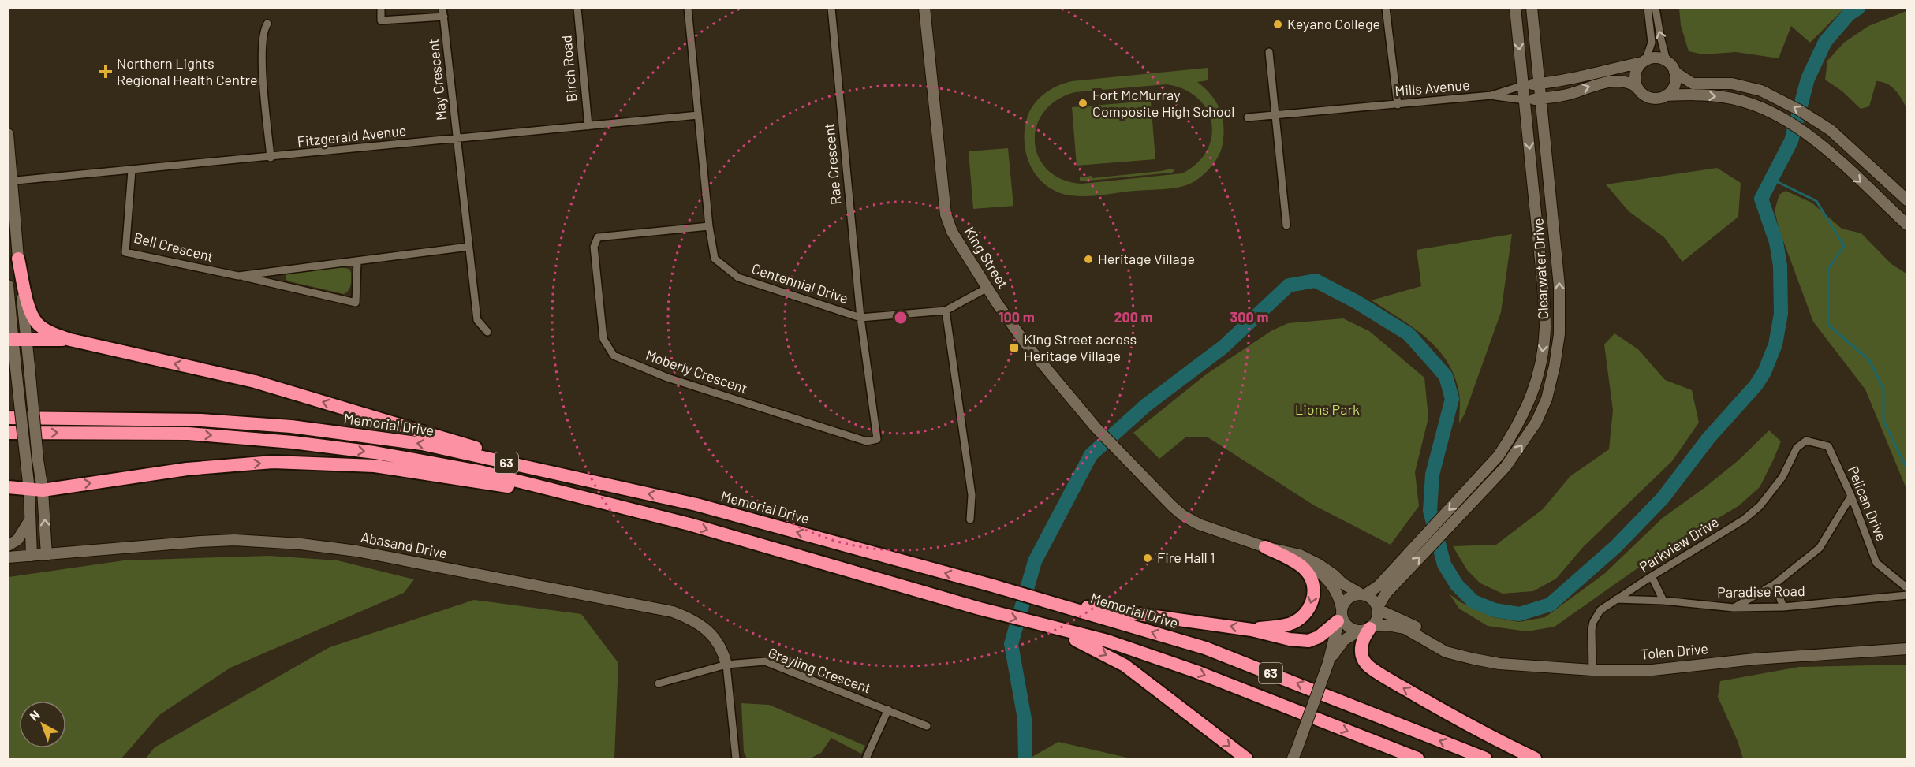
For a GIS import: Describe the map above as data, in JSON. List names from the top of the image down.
{
  "streets": {
    "highway": ["Memorial Drive", "63"],
    "main road": [
      "King Street",
      "Clearwater Drive",
      "Abasand Drive",
      "Tolen Drive"
    ],
    "street": [
      "Birch Road",
      "May Crescent",
      "Mills Avenue",
      "Fitzgerald Avenue",
      "Rae Crescent",
      "Bell Crescent",
      "Centennial Drive",
      "Moberly Crescent",
      "Pelican Drive",
      "Parkview Drive",
      "Paradise Road",
      "Grayling Crescent"
    ]
  },
  "crossings": [
    ["Birch Road", "Fitzgerald Avenue"],
    ["May Crescent", "Fitzgerald Avenue"],
    ["Mills Avenue", "Clearwater Drive"],
    ["Fitzgerald Avenue", "Bell Crescent"],
    ["Fitzgerald Avenue", "Centennial Drive"],
    ["Rae Crescent", "Centennial Drive"],
    ["Rae Crescent", "Moberly Crescent"],
    ["King Street", "Clearwater Drive"],
    ["King Street", "Centennial Drive"],
    ["King Street", "Tolen Drive"],
    ["Clearwater Drive", "Tolen Drive"],
    ["Centennial Drive", "Moberly Crescent"],
    ["Pelican Drive", "Parkview Drive"],
    ["Parkview Drive", "Paradise Road"],
    ["Parkview Drive", "Tolen Drive"],
    ["Abasand Drive", "Grayling Crescent"]
  ],
  "parks": ["Lions Park"],
  "places": {
    "other": [
      "Keyano College",
      "Fort McMurray Composite High School",
      "Heritage Village",
      "Fire Hall 1"
    ],
    "health": ["Northern Lights Regional Health Centre"],
    "transit": ["King Street across Heritage Village"]
  },
  "north": "top left",
  "rings": ["100 m", "200 m", "300 m"]
}
